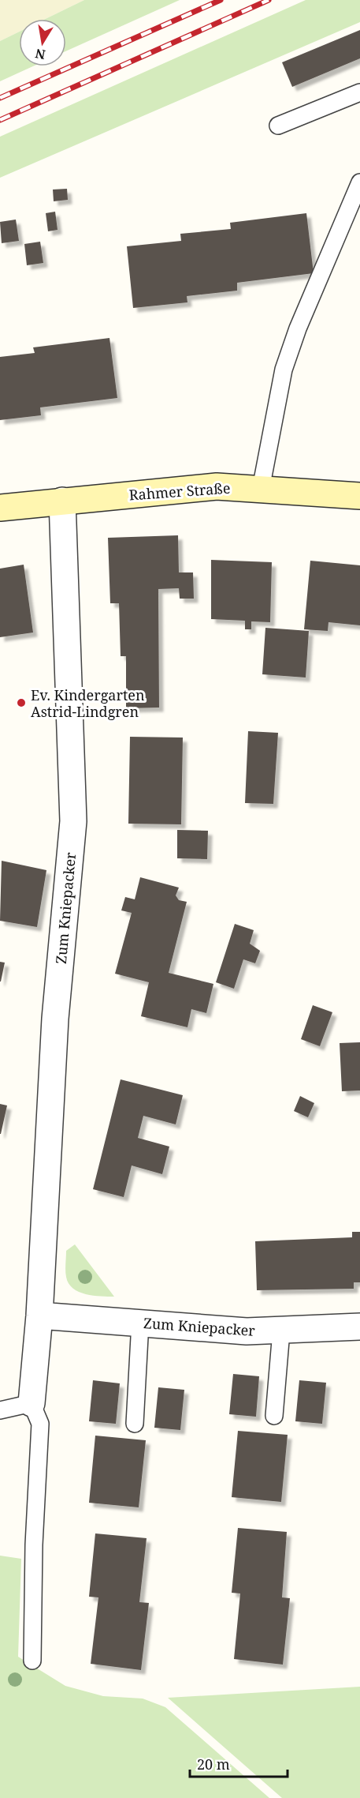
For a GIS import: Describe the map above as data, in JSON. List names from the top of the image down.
{
  "streets": {
    "main road": ["Rahmer Straße"],
    "street": ["Zum Kniepacker"]
  },
  "crossings": [
    ["Rahmer Straße", "Zum Kniepacker"]
  ],
  "places": ["Ev. Kindergarten Astrid-Lindgren"],
  "scale_bar": "20 m",
  "north": "bottom"
}
